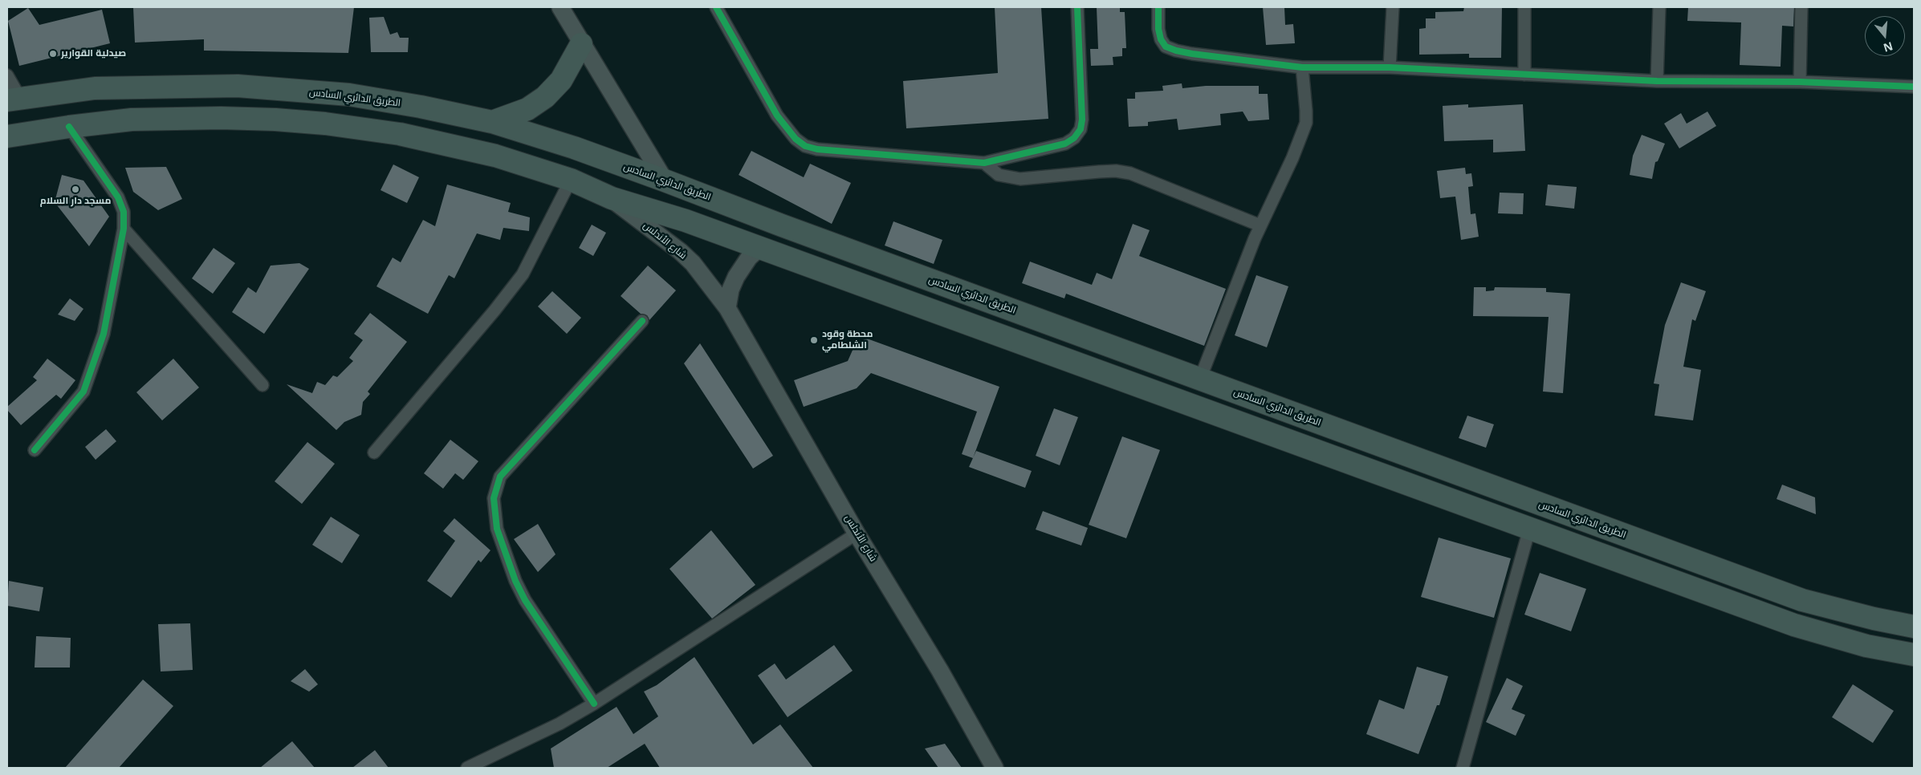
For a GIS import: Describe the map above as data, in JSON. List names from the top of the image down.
{
  "streets": {
    "highway": ["الطريق الدائري السادس"],
    "main road": ["شارع الأندلس"]
  },
  "places": ["صيدلية القوارير", "مسجد دار السلام", "محطة وقود الشلطامي"],
  "north": "bottom"
}
